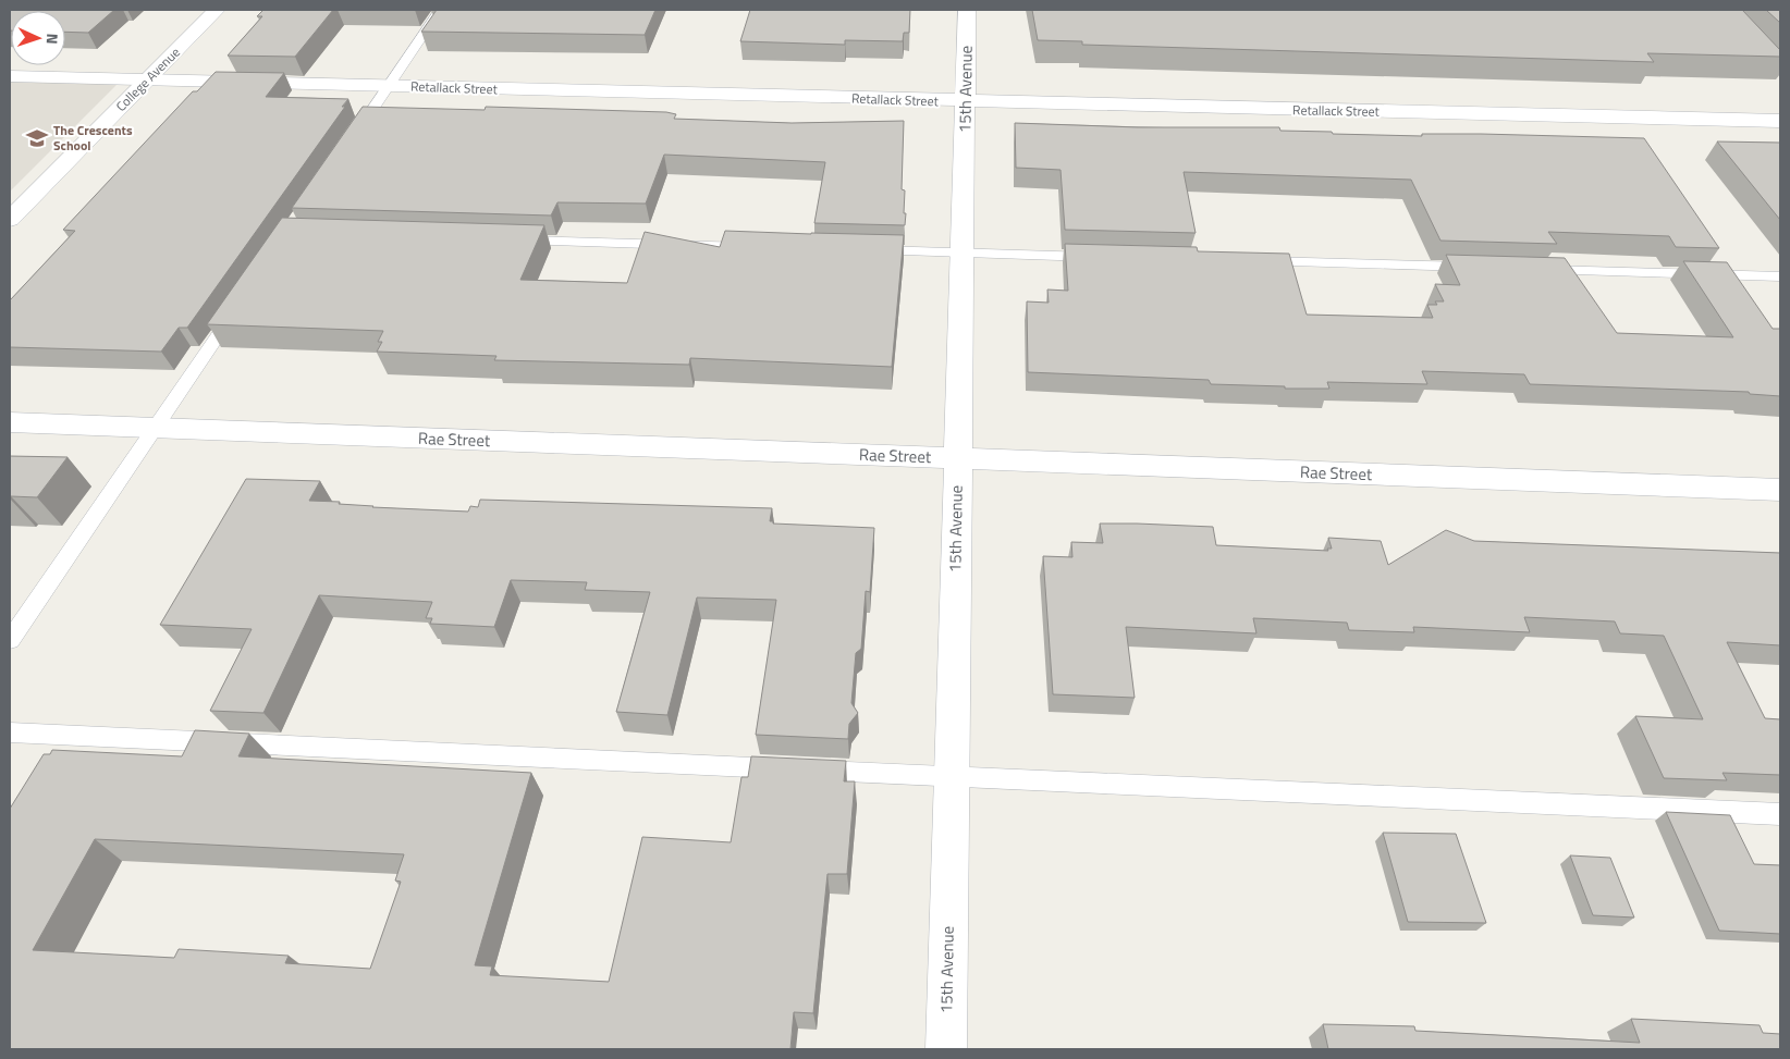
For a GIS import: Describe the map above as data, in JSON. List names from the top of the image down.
{
  "streets": {
    "street": [
      "College Avenue",
      "Retallack Street",
      "15th Avenue",
      "Rae Street"
    ]
  },
  "crossings": [
    ["College Avenue", "Retallack Street"],
    ["Retallack Street", "15th Avenue"],
    ["15th Avenue", "Rae Street"]
  ],
  "places": {
    "school or university": ["The Crescents School"]
  },
  "north": "right"
}
